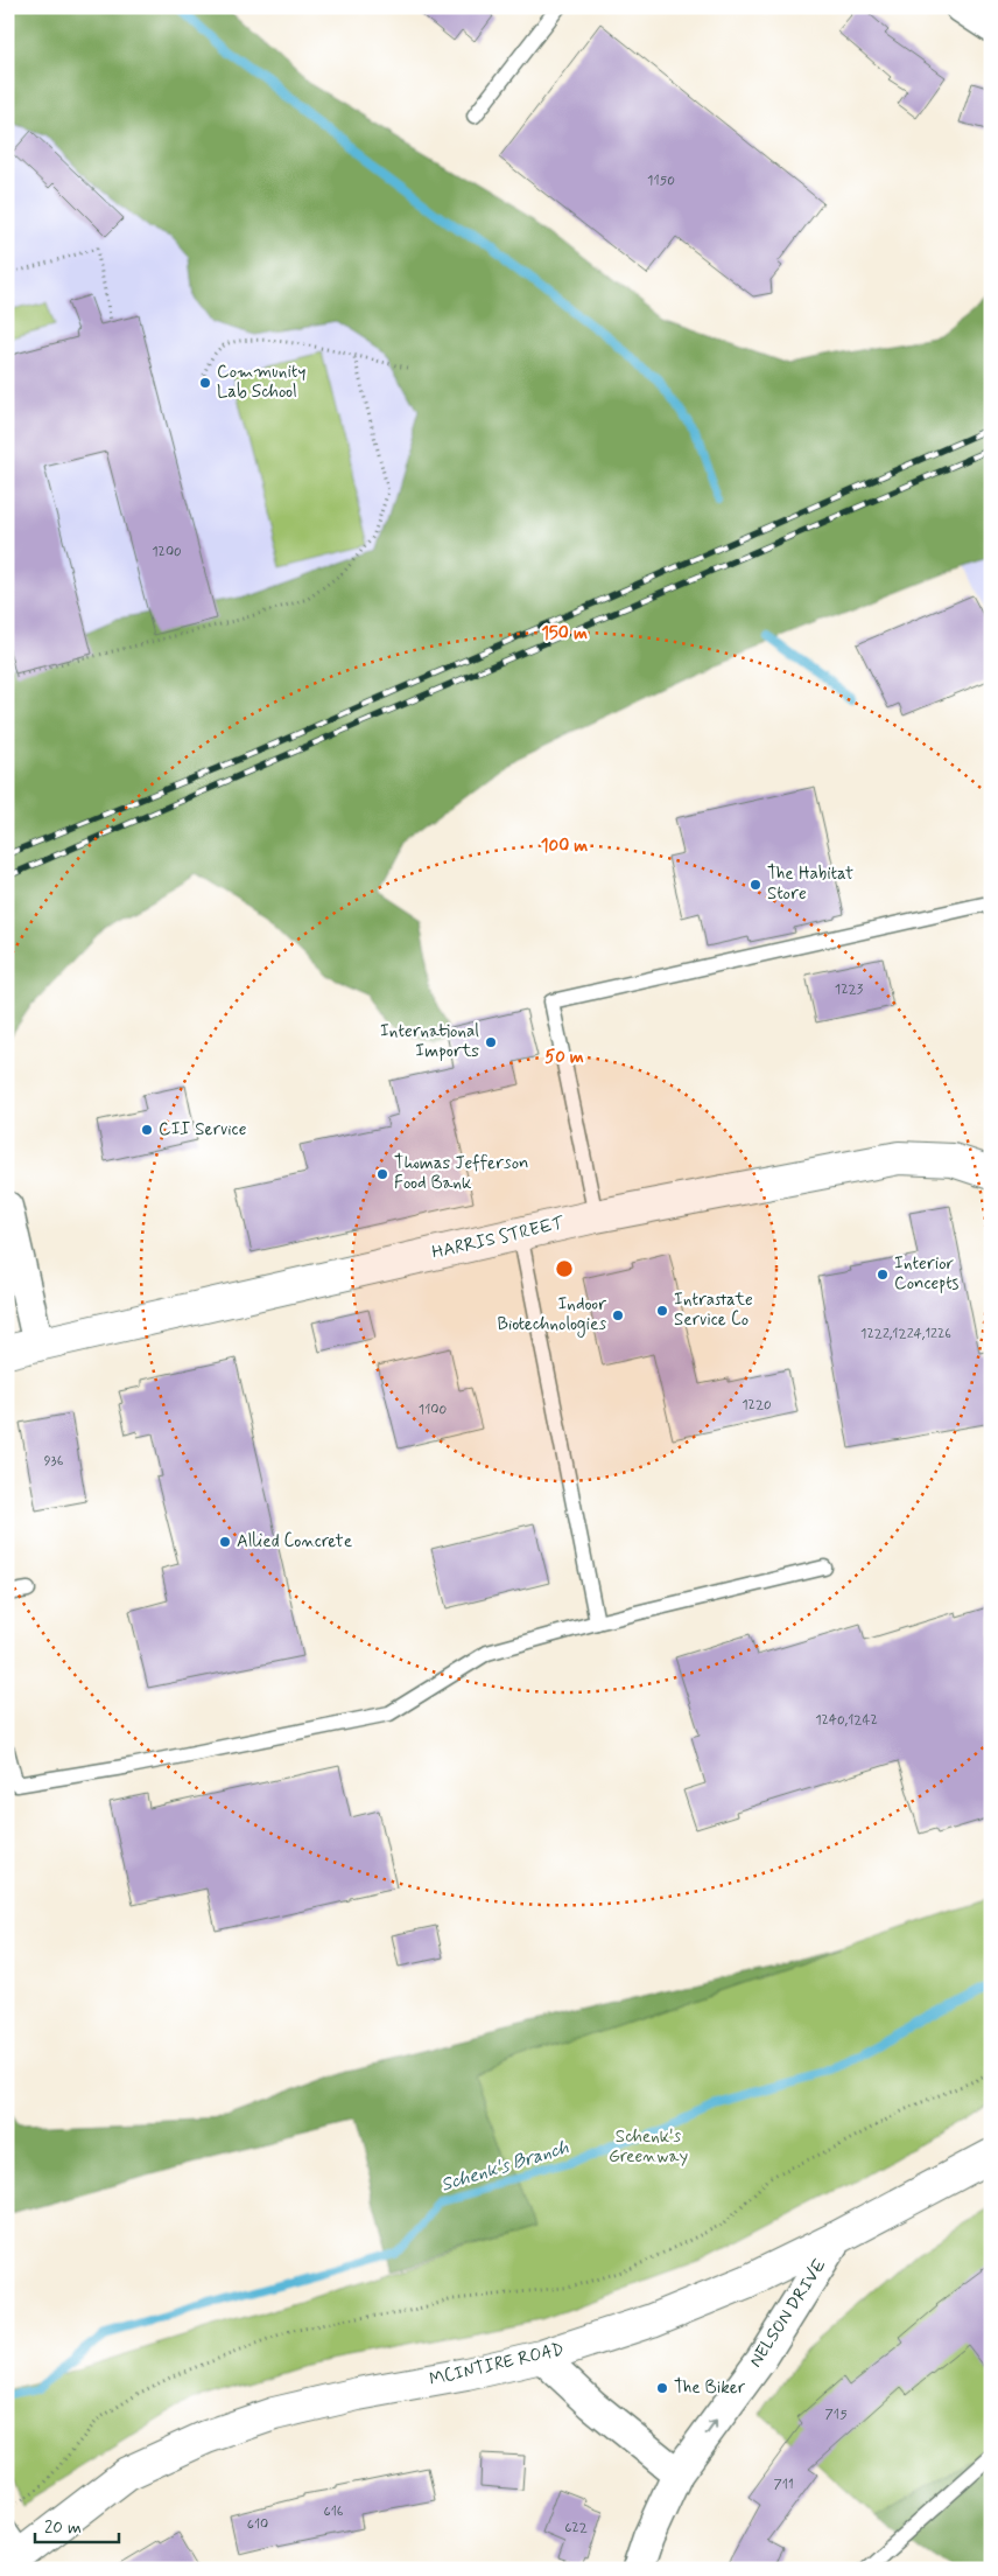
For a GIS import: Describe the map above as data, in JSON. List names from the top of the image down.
{
  "streets": {
    "main road": ["HARRIS STREET", "MCINTIRE ROAD"],
    "street": ["NELSON DRIVE"]
  },
  "crossings": [
    ["NELSON DRIVE", "MCINTIRE ROAD"]
  ],
  "one_way": ["NELSON DRIVE"],
  "water": ["Schenk's Branch"],
  "parks": ["Schenk's Greenway"],
  "places": [
    "Community Lab School",
    "The Habitat Store",
    "International Imports",
    "CII Service",
    "Thomas Jefferson Food Bank",
    "Interior Concepts",
    "Intrastate Service Co",
    "Indoor Biotechnologies",
    "Allied Concrete",
    "The Biker"
  ],
  "house_numbers": [
    "1150",
    "1200",
    "1223",
    "1222,1224,1226",
    "1220",
    "1100",
    "936",
    "1240,1242",
    "715",
    "711",
    "616",
    "610",
    "622"
  ],
  "scale_bar": "20 m",
  "rings": ["150 m", "100 m", "50 m"]
}
